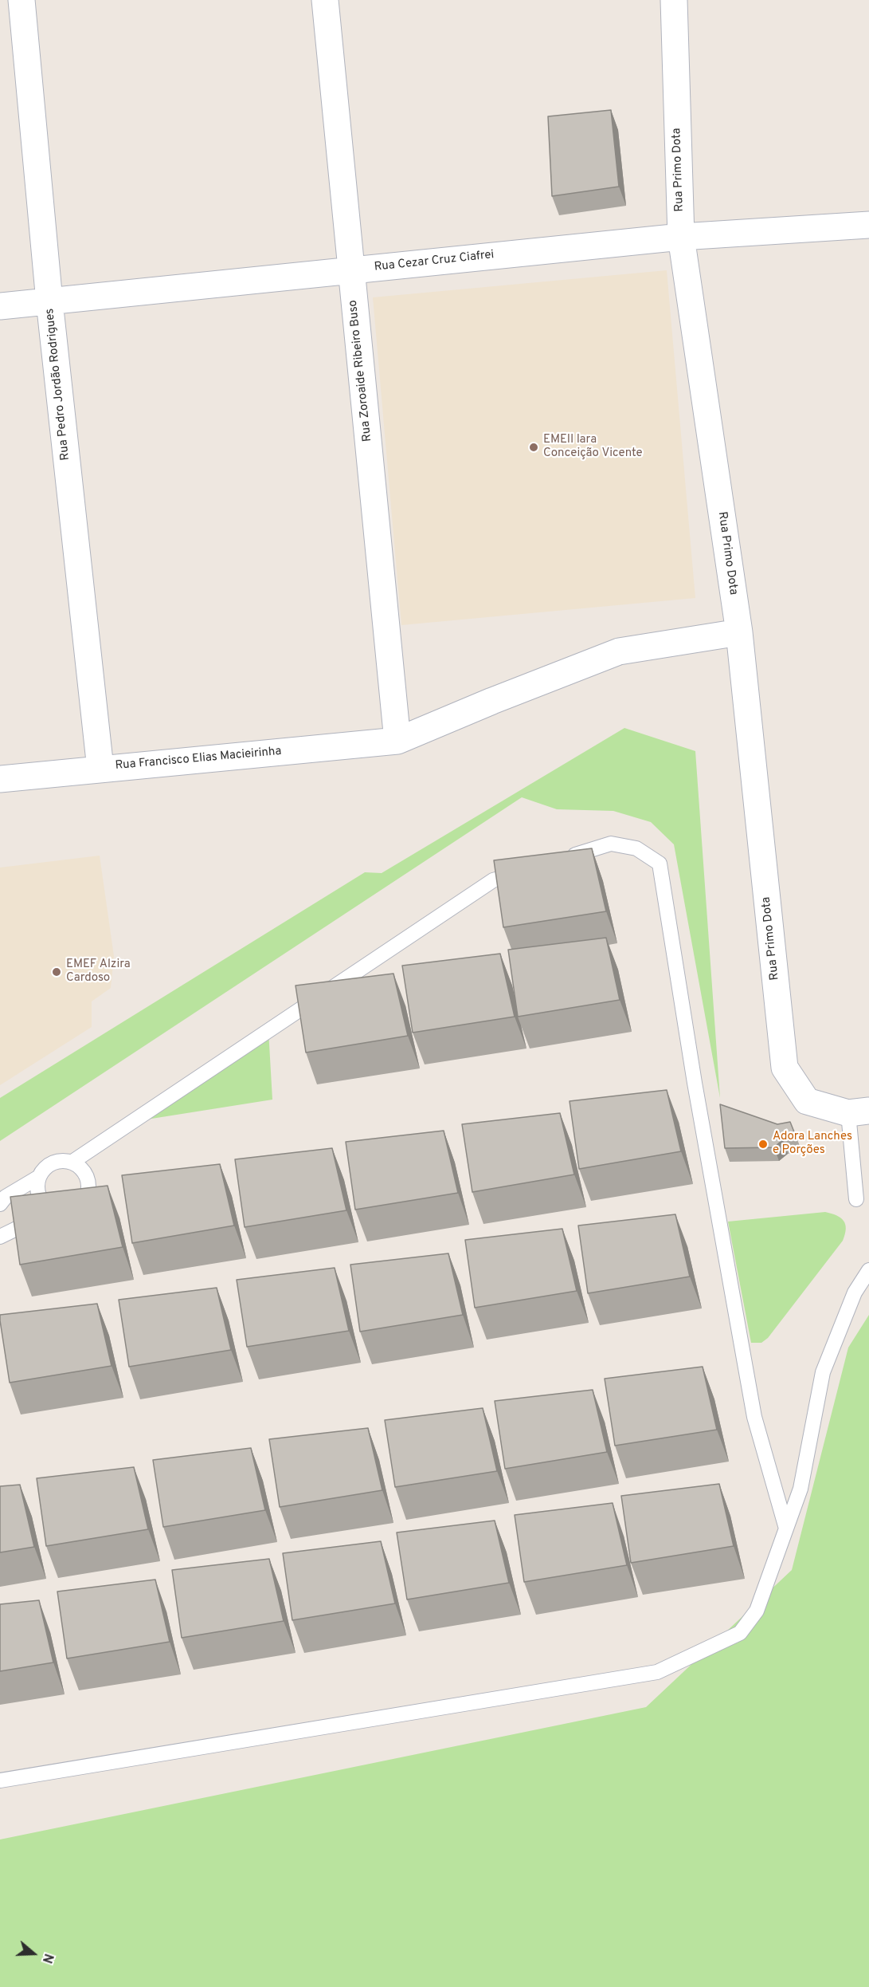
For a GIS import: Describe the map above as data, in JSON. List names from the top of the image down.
{
  "streets": {
    "street": [
      "Rua Primo Dota",
      "Rua Cezar Cruz Ciafrei",
      "Rua Zoroaide Ribeiro Buso",
      "Rua Pedro Jordão Rodrigues",
      "Rua Francisco Elias Macieirinha"
    ]
  },
  "crossings": [
    ["Rua Primo Dota", "Rua Cezar Cruz Ciafrei"],
    ["Rua Primo Dota", "Rua Francisco Elias Macieirinha"],
    ["Rua Cezar Cruz Ciafrei", "Rua Zoroaide Ribeiro Buso"],
    ["Rua Cezar Cruz Ciafrei", "Rua Pedro Jordão Rodrigues"],
    ["Rua Zoroaide Ribeiro Buso", "Rua Francisco Elias Macieirinha"],
    ["Rua Pedro Jordão Rodrigues", "Rua Francisco Elias Macieirinha"]
  ],
  "places": ["EMEII Iara Conceição Vicente", "EMEF Alzira Cardoso", "Adora Lanches e Porções"],
  "north": "right"
}
